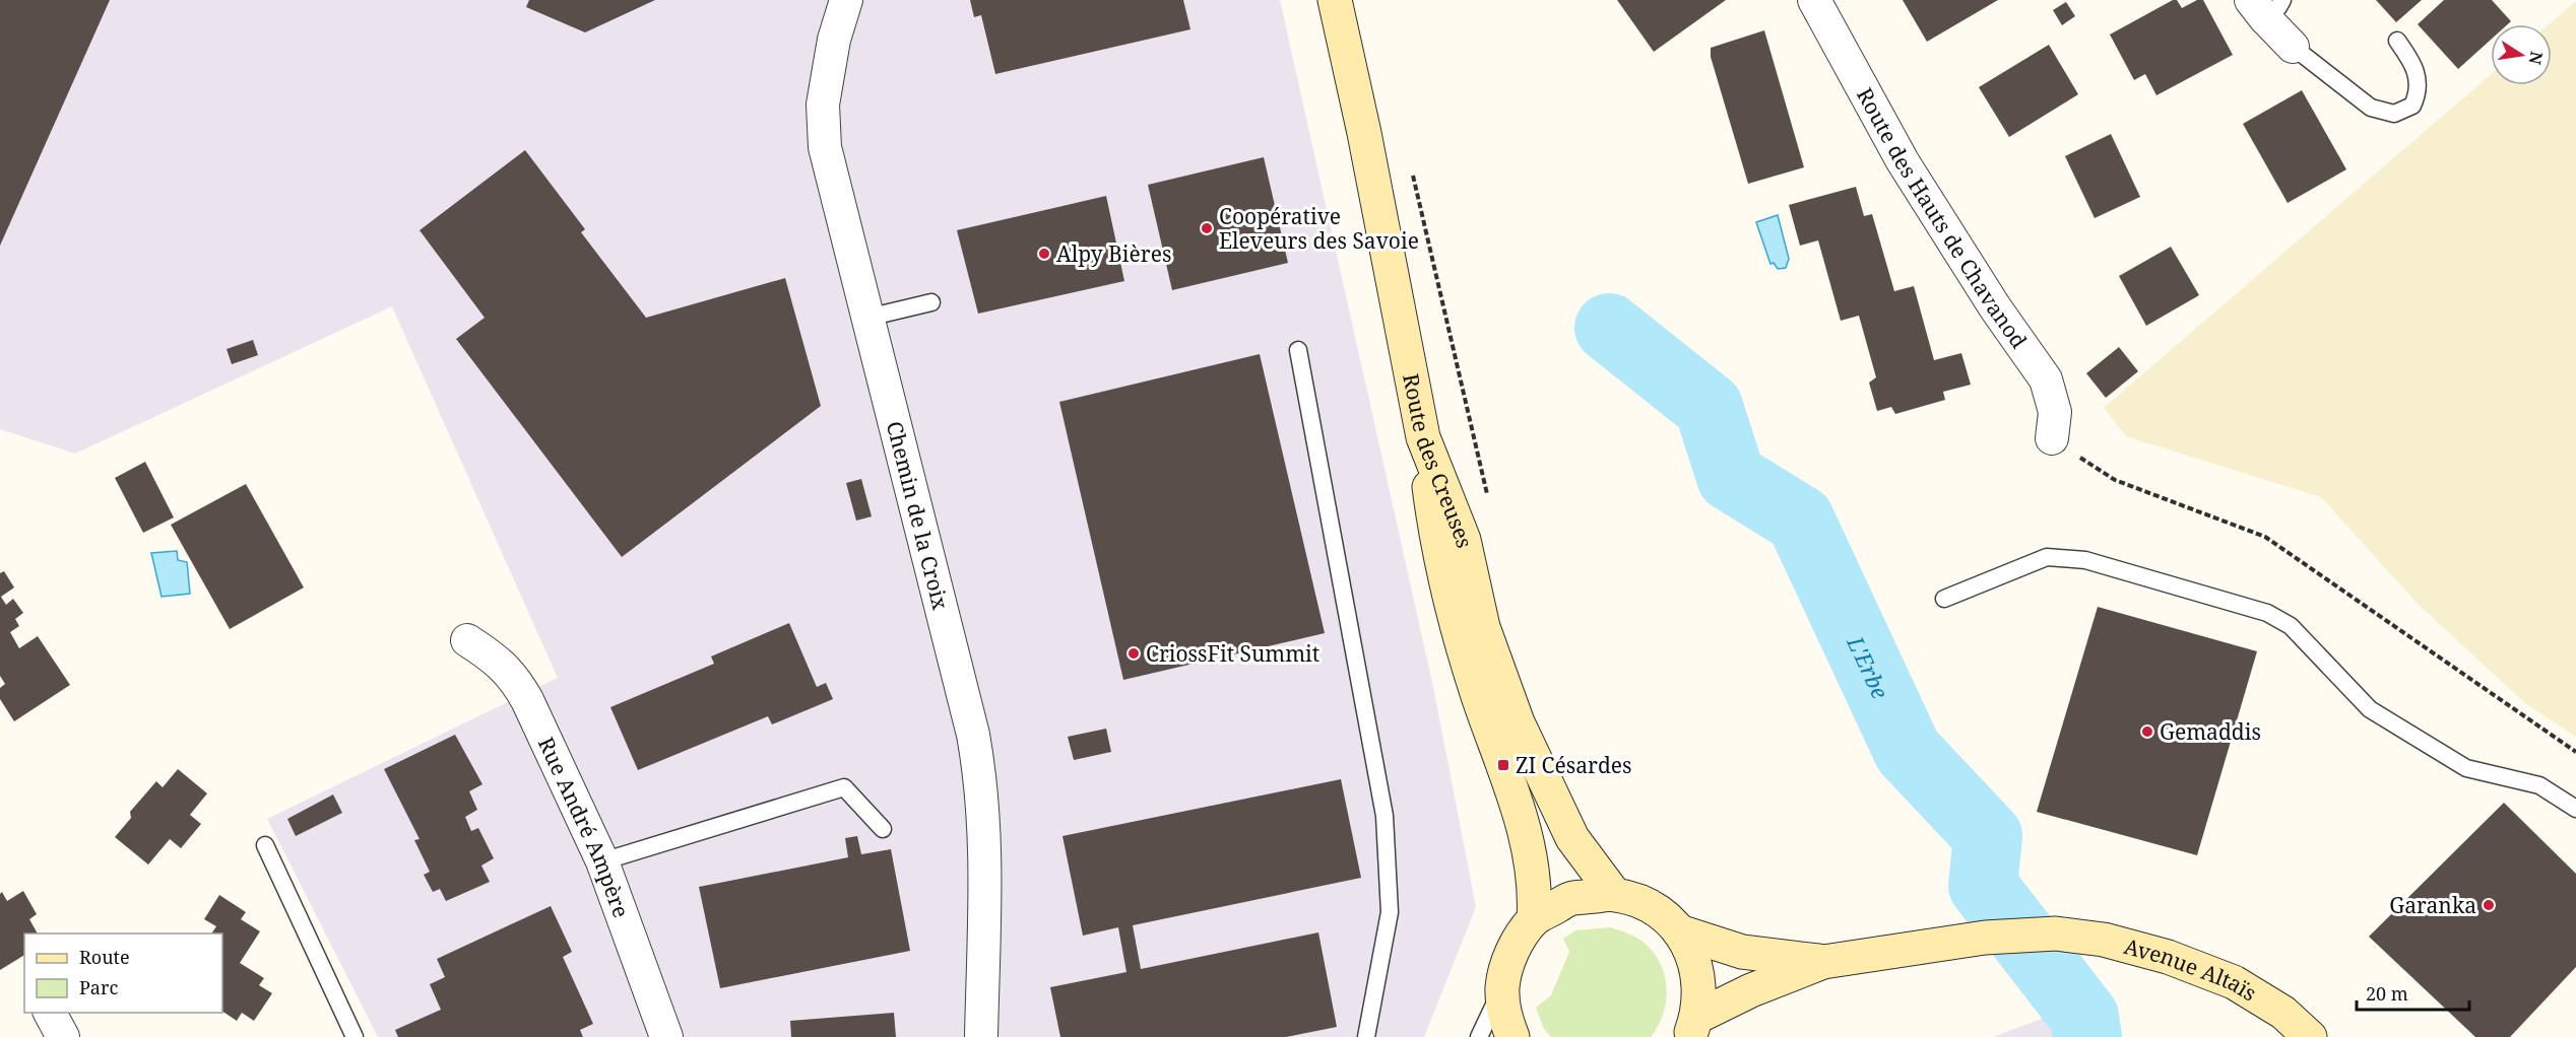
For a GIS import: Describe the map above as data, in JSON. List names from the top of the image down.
{
  "streets": {
    "main road": ["Route des Creuses", "Avenue Altaïs"],
    "street": ["Route des Hauts de Chavanod", "Chemin de la Croix", "Rue André Ampère"]
  },
  "water": ["L'Erbe"],
  "places": {
    "other": [
      "Coopérative Eleveurs des Savoie",
      "Alpy Bières",
      "CriossFit Summit",
      "Gemaddis",
      "Garanka"
    ],
    "transit": ["ZI Césardes"]
  },
  "legend": ["Route", "Parc"],
  "scale_bar": "20 m",
  "north": "right"
}
